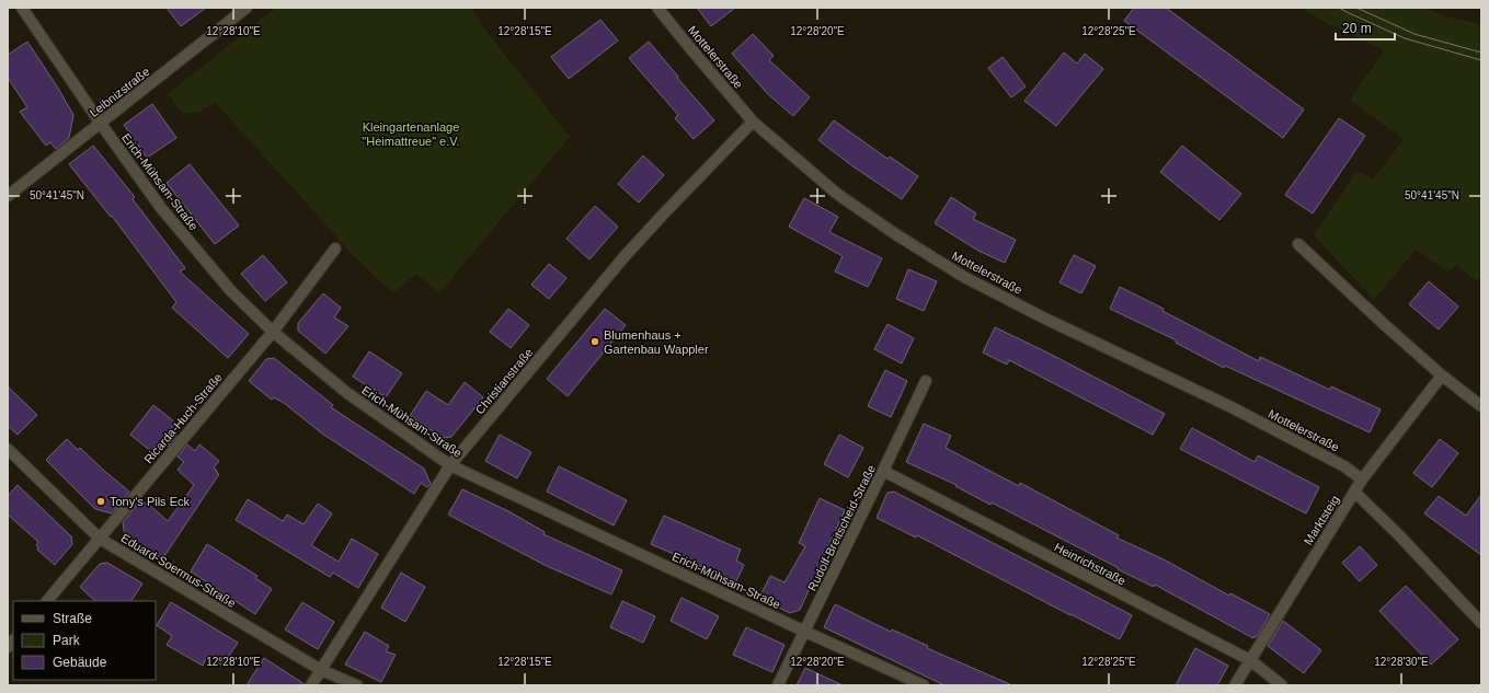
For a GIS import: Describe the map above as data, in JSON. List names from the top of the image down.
{
  "streets": {
    "street": [
      "Mottelerstraße",
      "Leibnizstraße",
      "Erich-Mühsam-Straße",
      "Christianstraße",
      "Ricarda-Huch-Straße",
      "Marktsteig",
      "Rudolf-Breitscheid-Straße",
      "Heinrichstraße",
      "Eduard-Soermus-Straße"
    ]
  },
  "crossings": [
    ["Mottelerstraße", "Christianstraße"],
    ["Mottelerstraße", "Marktsteig"],
    ["Leibnizstraße", "Erich-Mühsam-Straße"],
    ["Erich-Mühsam-Straße", "Christianstraße"],
    ["Erich-Mühsam-Straße", "Ricarda-Huch-Straße"],
    ["Erich-Mühsam-Straße", "Rudolf-Breitscheid-Straße"],
    ["Christianstraße", "Eduard-Soermus-Straße"],
    ["Ricarda-Huch-Straße", "Eduard-Soermus-Straße"],
    ["Marktsteig", "Heinrichstraße"],
    ["Rudolf-Breitscheid-Straße", "Heinrichstraße"]
  ],
  "parks": ["Kleingartenanlage \"Heimattreue\" e.V."],
  "places": ["Blumenhaus + Gartenbau Wappler", "Tony's Pils Eck"],
  "legend": ["Straße", "Park", "Gebäude"],
  "scale_bar": "20 m",
  "coordinates": [
    "12°28'10\"E",
    "12°28'15\"E",
    "12°28'20\"E",
    "12°28'25\"E",
    "50°41'45\"N",
    "12°28'30\"E"
  ]
}
